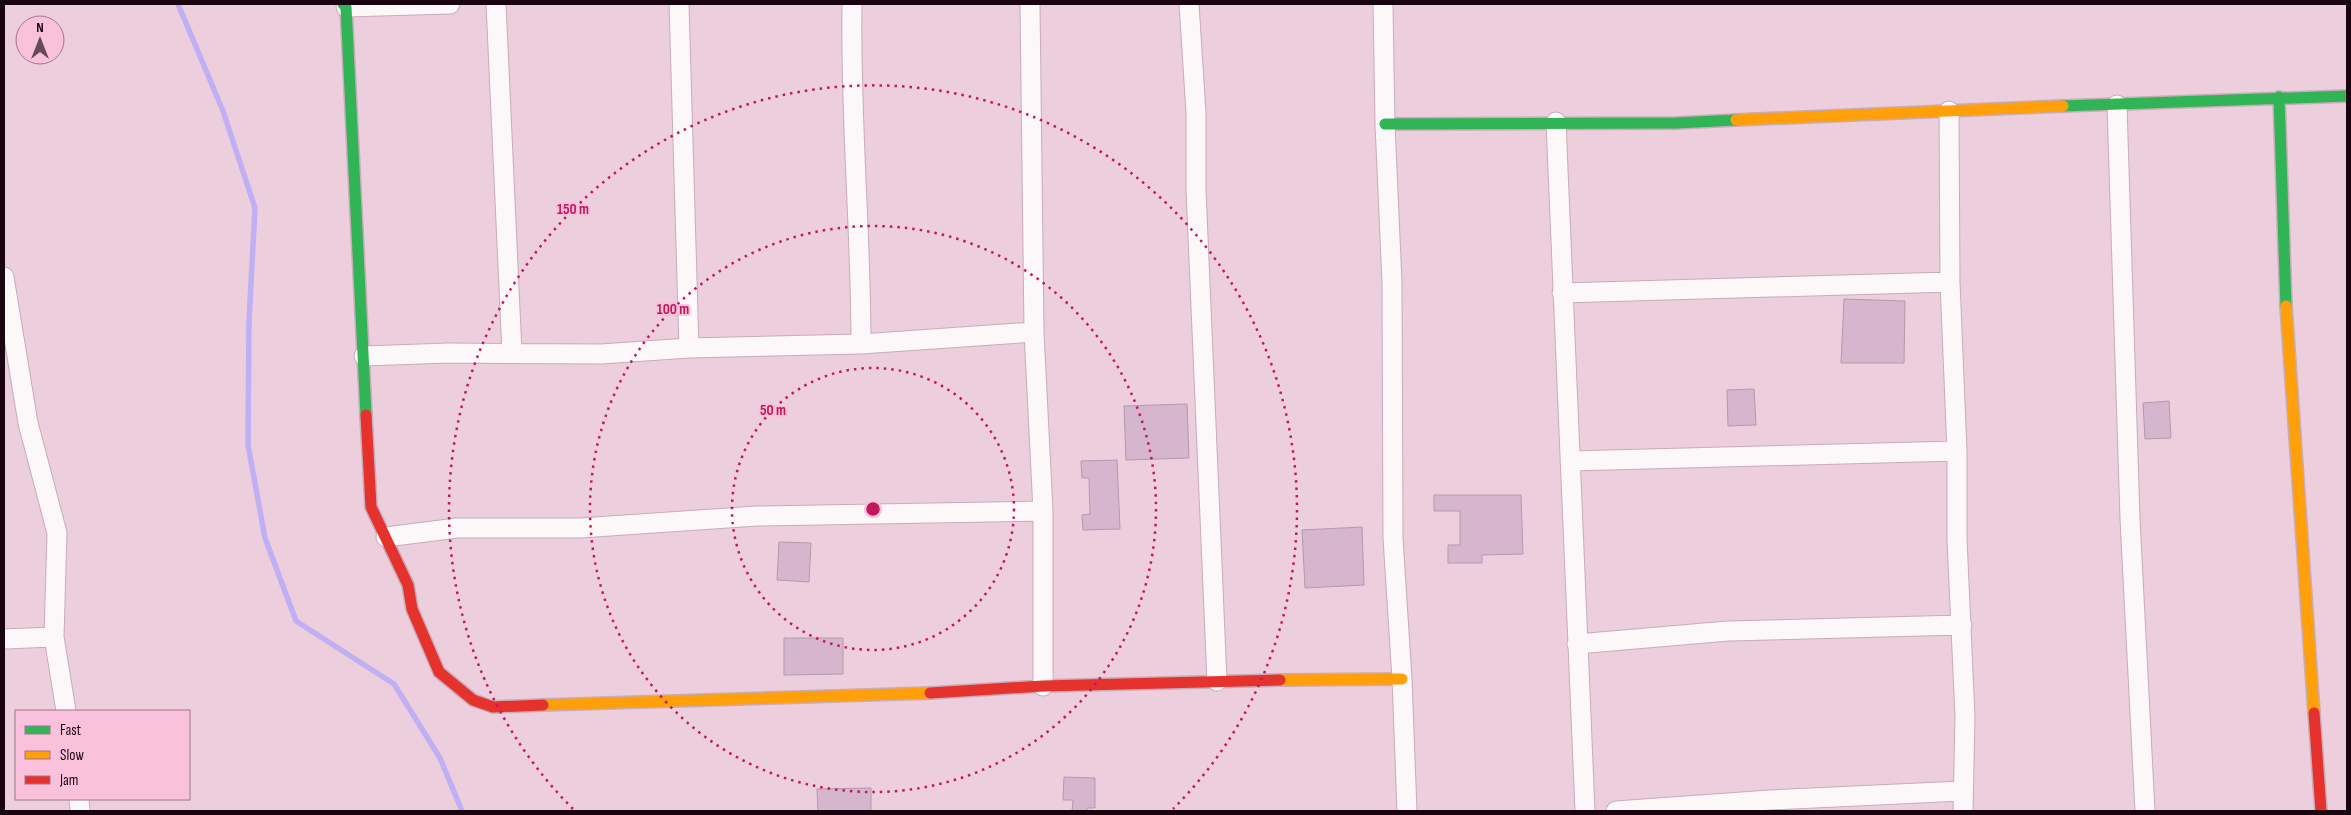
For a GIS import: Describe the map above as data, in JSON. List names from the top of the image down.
{
  "legend": ["Fast", "Slow", "Jam"],
  "north": "top",
  "rings": ["150 m", "100 m", "50 m"]
}
